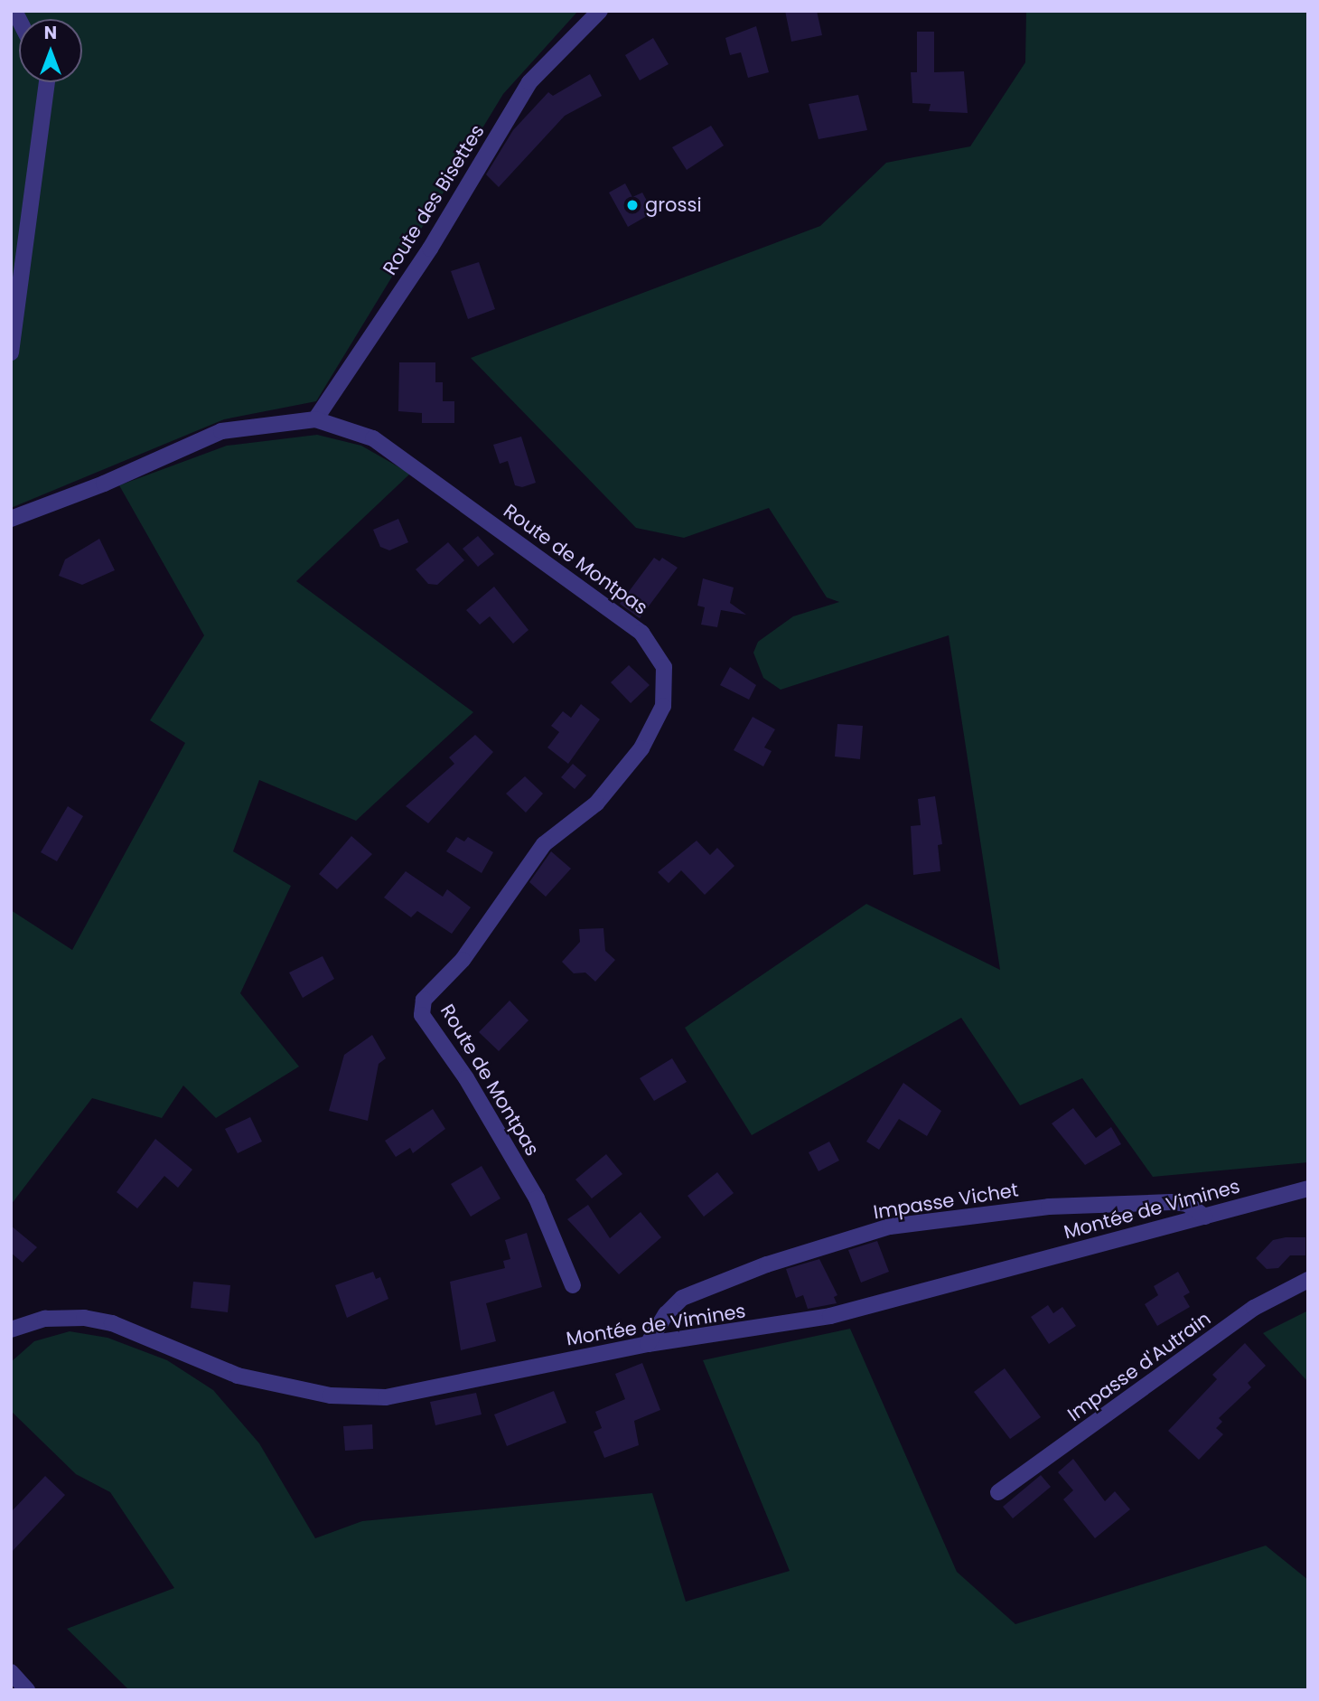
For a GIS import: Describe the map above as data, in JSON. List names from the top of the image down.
{
  "streets": {
    "street": [
      "Route des Bisettes",
      "Route de Montpas",
      "Impasse Vichet",
      "Montée de Vimines",
      "Impasse d'Autrain"
    ]
  },
  "crossings": [
    ["Route des Bisettes", "Route de Montpas"],
    ["Impasse Vichet", "Montée de Vimines"]
  ],
  "places": ["grossi"],
  "north": "top"
}
